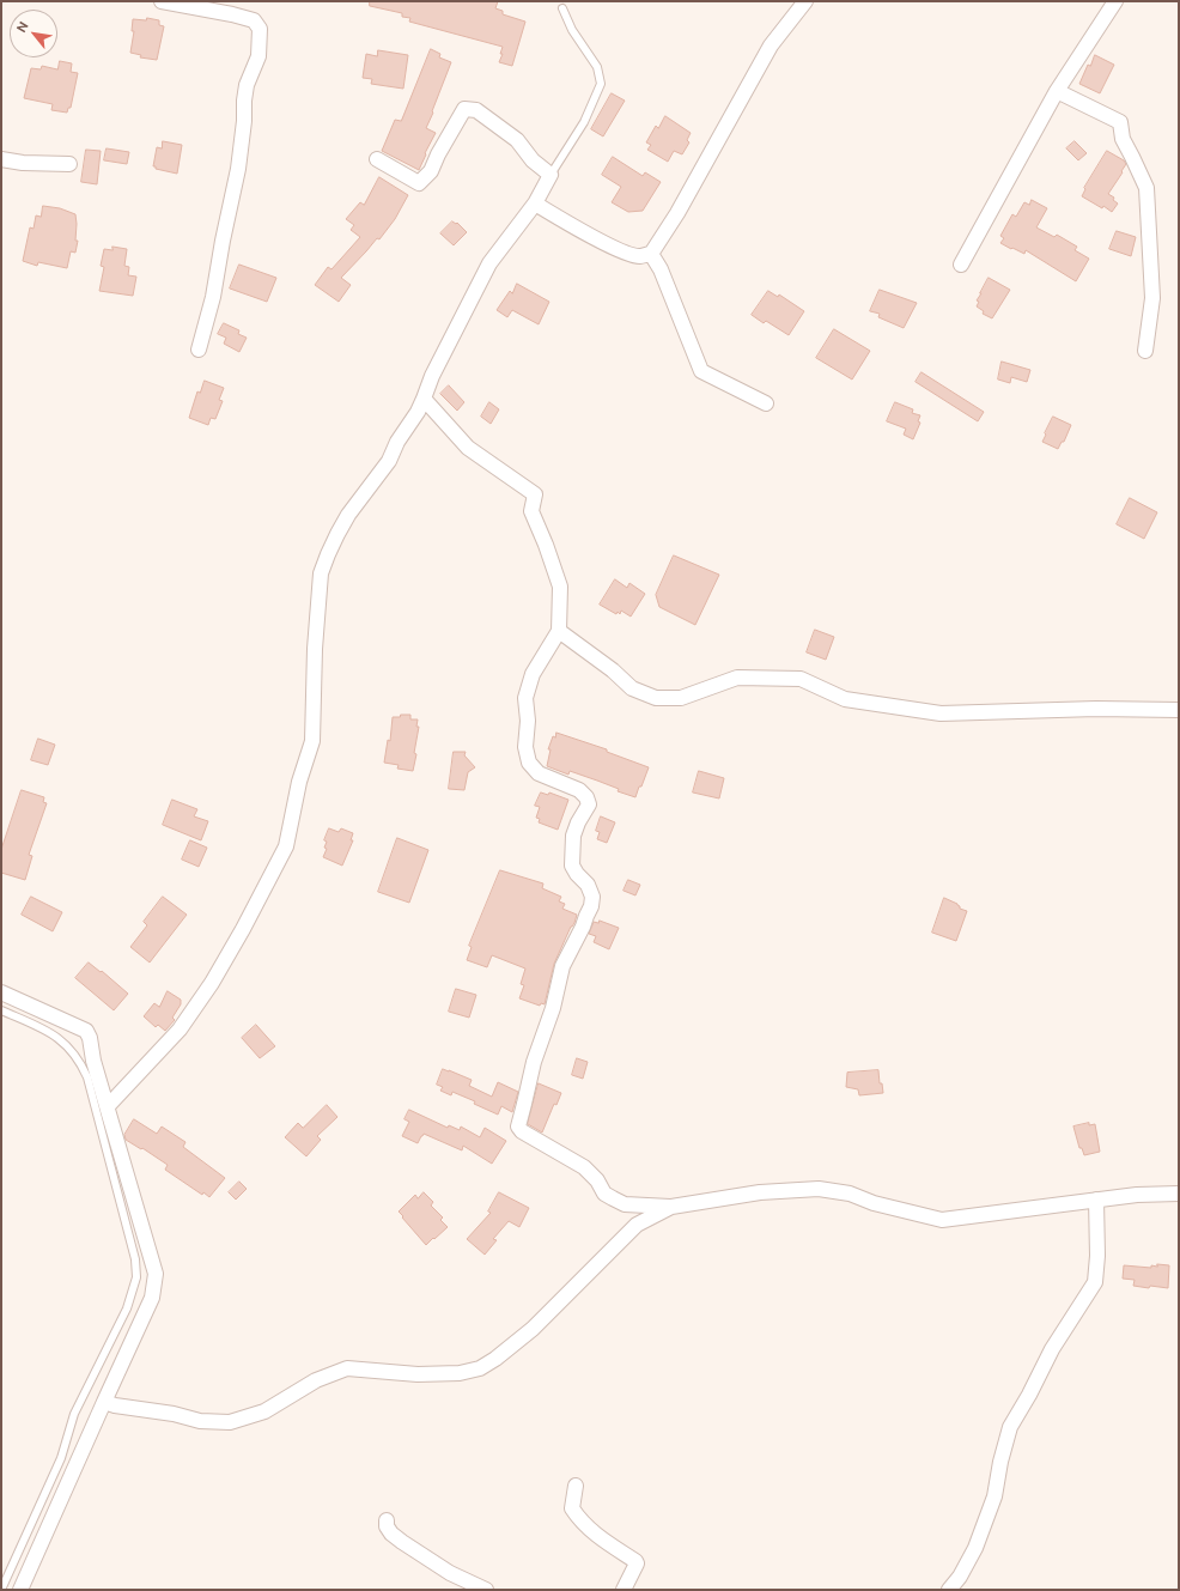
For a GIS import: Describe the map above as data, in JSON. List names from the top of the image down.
{
  "north": "top left"
}
